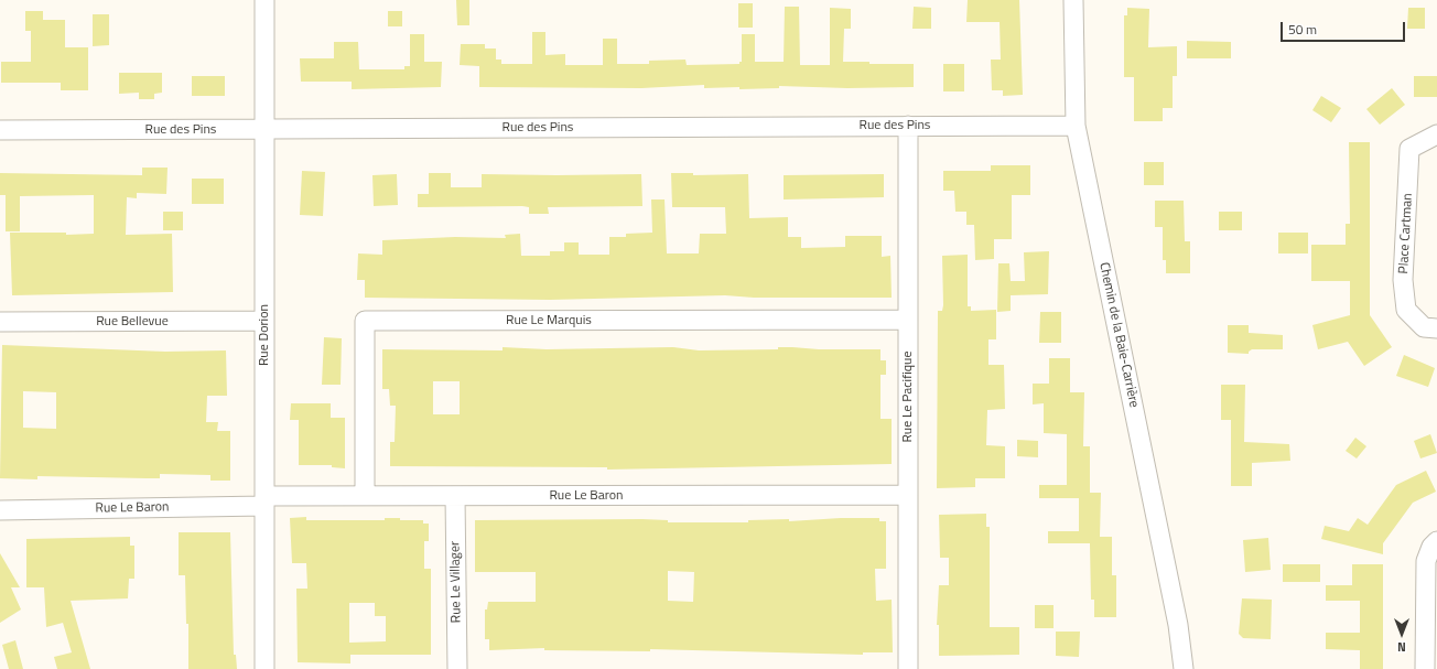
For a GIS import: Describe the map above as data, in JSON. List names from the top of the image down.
{
  "streets": {
    "street": [
      "Rue des Pins",
      "Place Cartman",
      "Rue Le Marquis",
      "Rue Bellevue",
      "Rue Dorion",
      "Chemin de la Baie-Carrière",
      "Rue Le Pacifique",
      "Rue Le Baron",
      "Rue Le Villager"
    ]
  },
  "crossings": [
    ["Rue des Pins", "Rue Dorion"],
    ["Rue des Pins", "Chemin de la Baie-Carrière"],
    ["Rue des Pins", "Rue Le Pacifique"],
    ["Rue Le Marquis", "Rue Le Pacifique"],
    ["Rue Le Marquis", "Rue Le Baron"],
    ["Rue Bellevue", "Rue Dorion"],
    ["Rue Dorion", "Rue Le Baron"],
    ["Rue Le Pacifique", "Rue Le Baron"],
    ["Rue Le Baron", "Rue Le Villager"]
  ],
  "scale_bar": "50 m",
  "north": "bottom"
}
